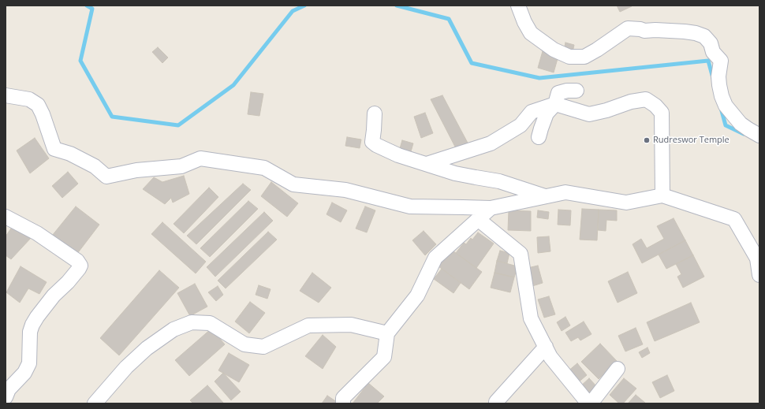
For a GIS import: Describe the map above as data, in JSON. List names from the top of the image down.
{
  "places": ["Rudreswor Temple"]
}
